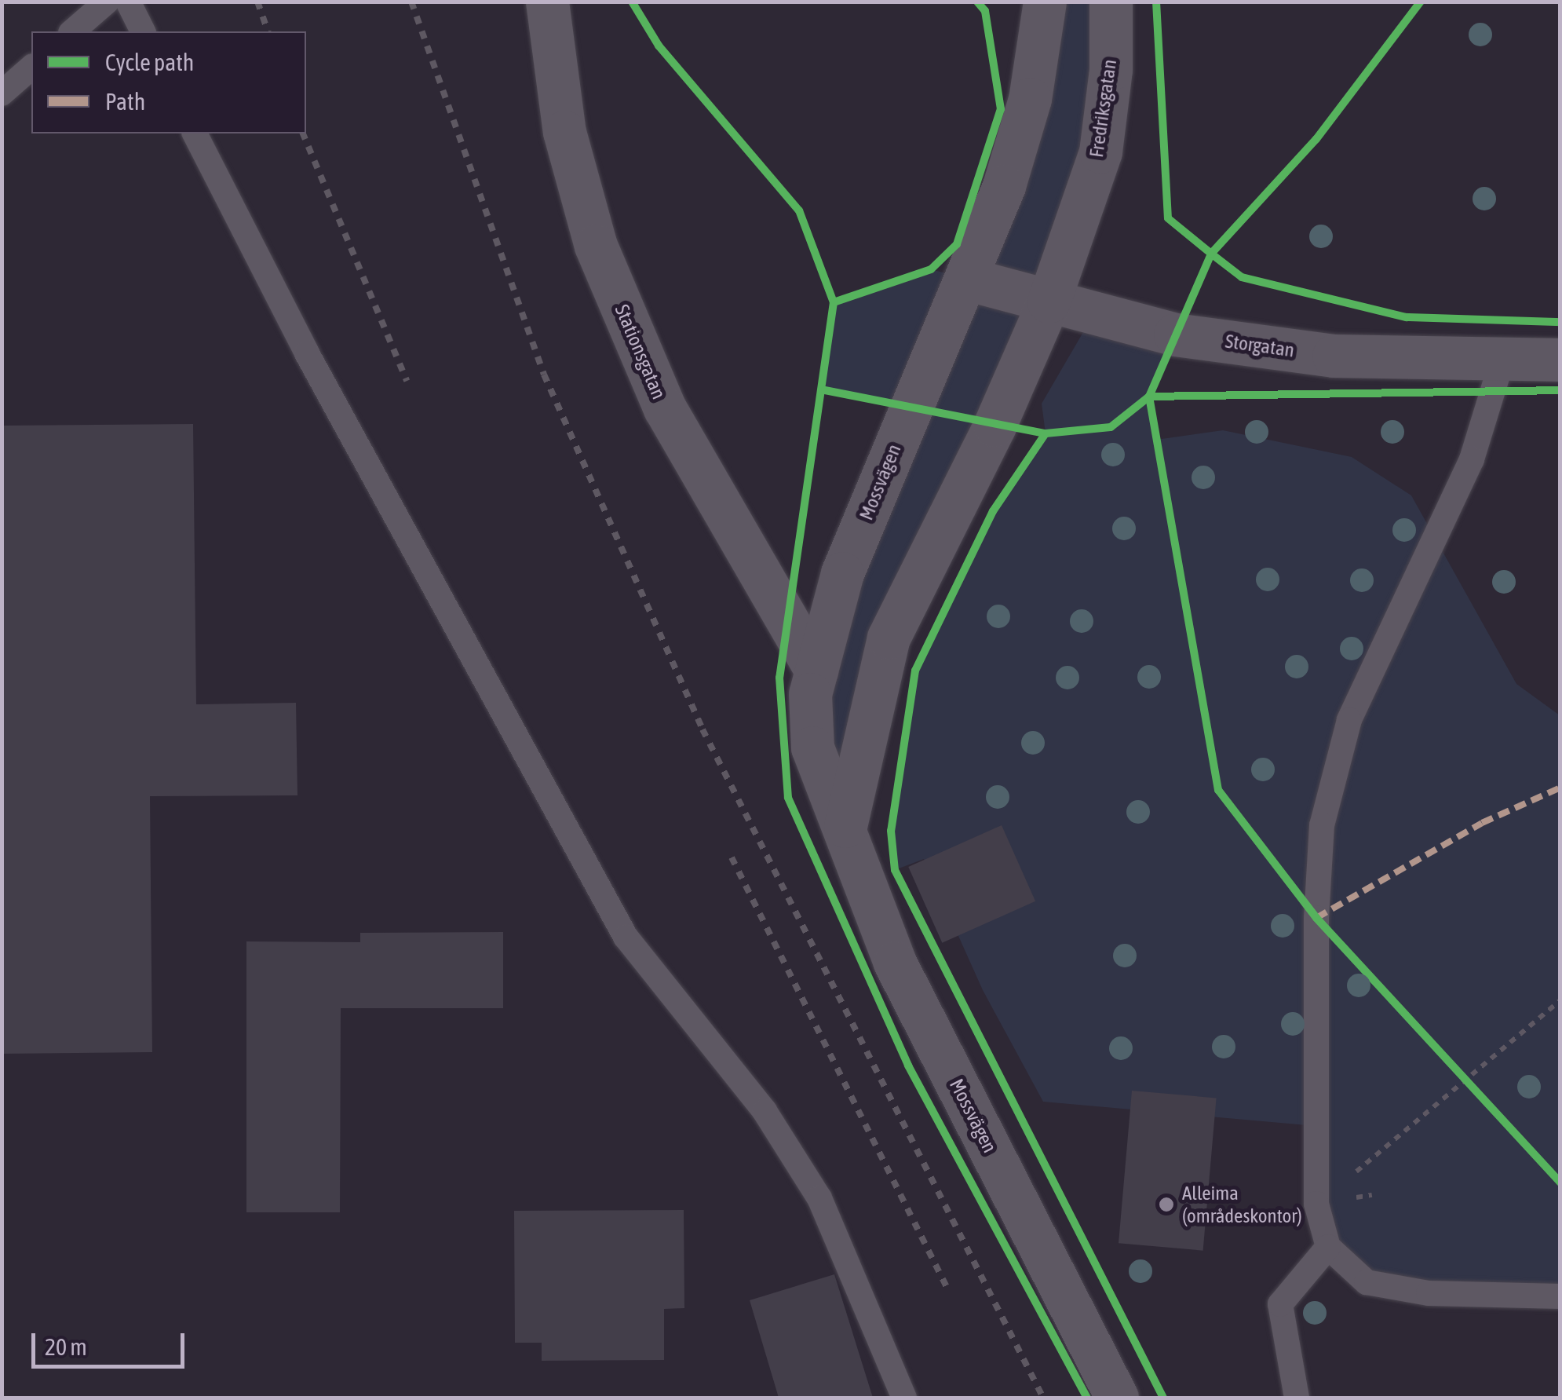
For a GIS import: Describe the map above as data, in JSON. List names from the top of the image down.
{
  "streets": {
    "street": [
      "Fredriksgatan",
      "Storgatan",
      "Stationsgatan",
      "Mossvägen"
    ]
  },
  "crossings": [
    ["Fredriksgatan", "Storgatan"],
    ["Storgatan", "Mossvägen"],
    ["Stationsgatan", "Mossvägen"]
  ],
  "places": ["Alleima (områdeskontor)"],
  "legend": ["Cycle path", "Path"],
  "scale_bar": "20 m"
}
